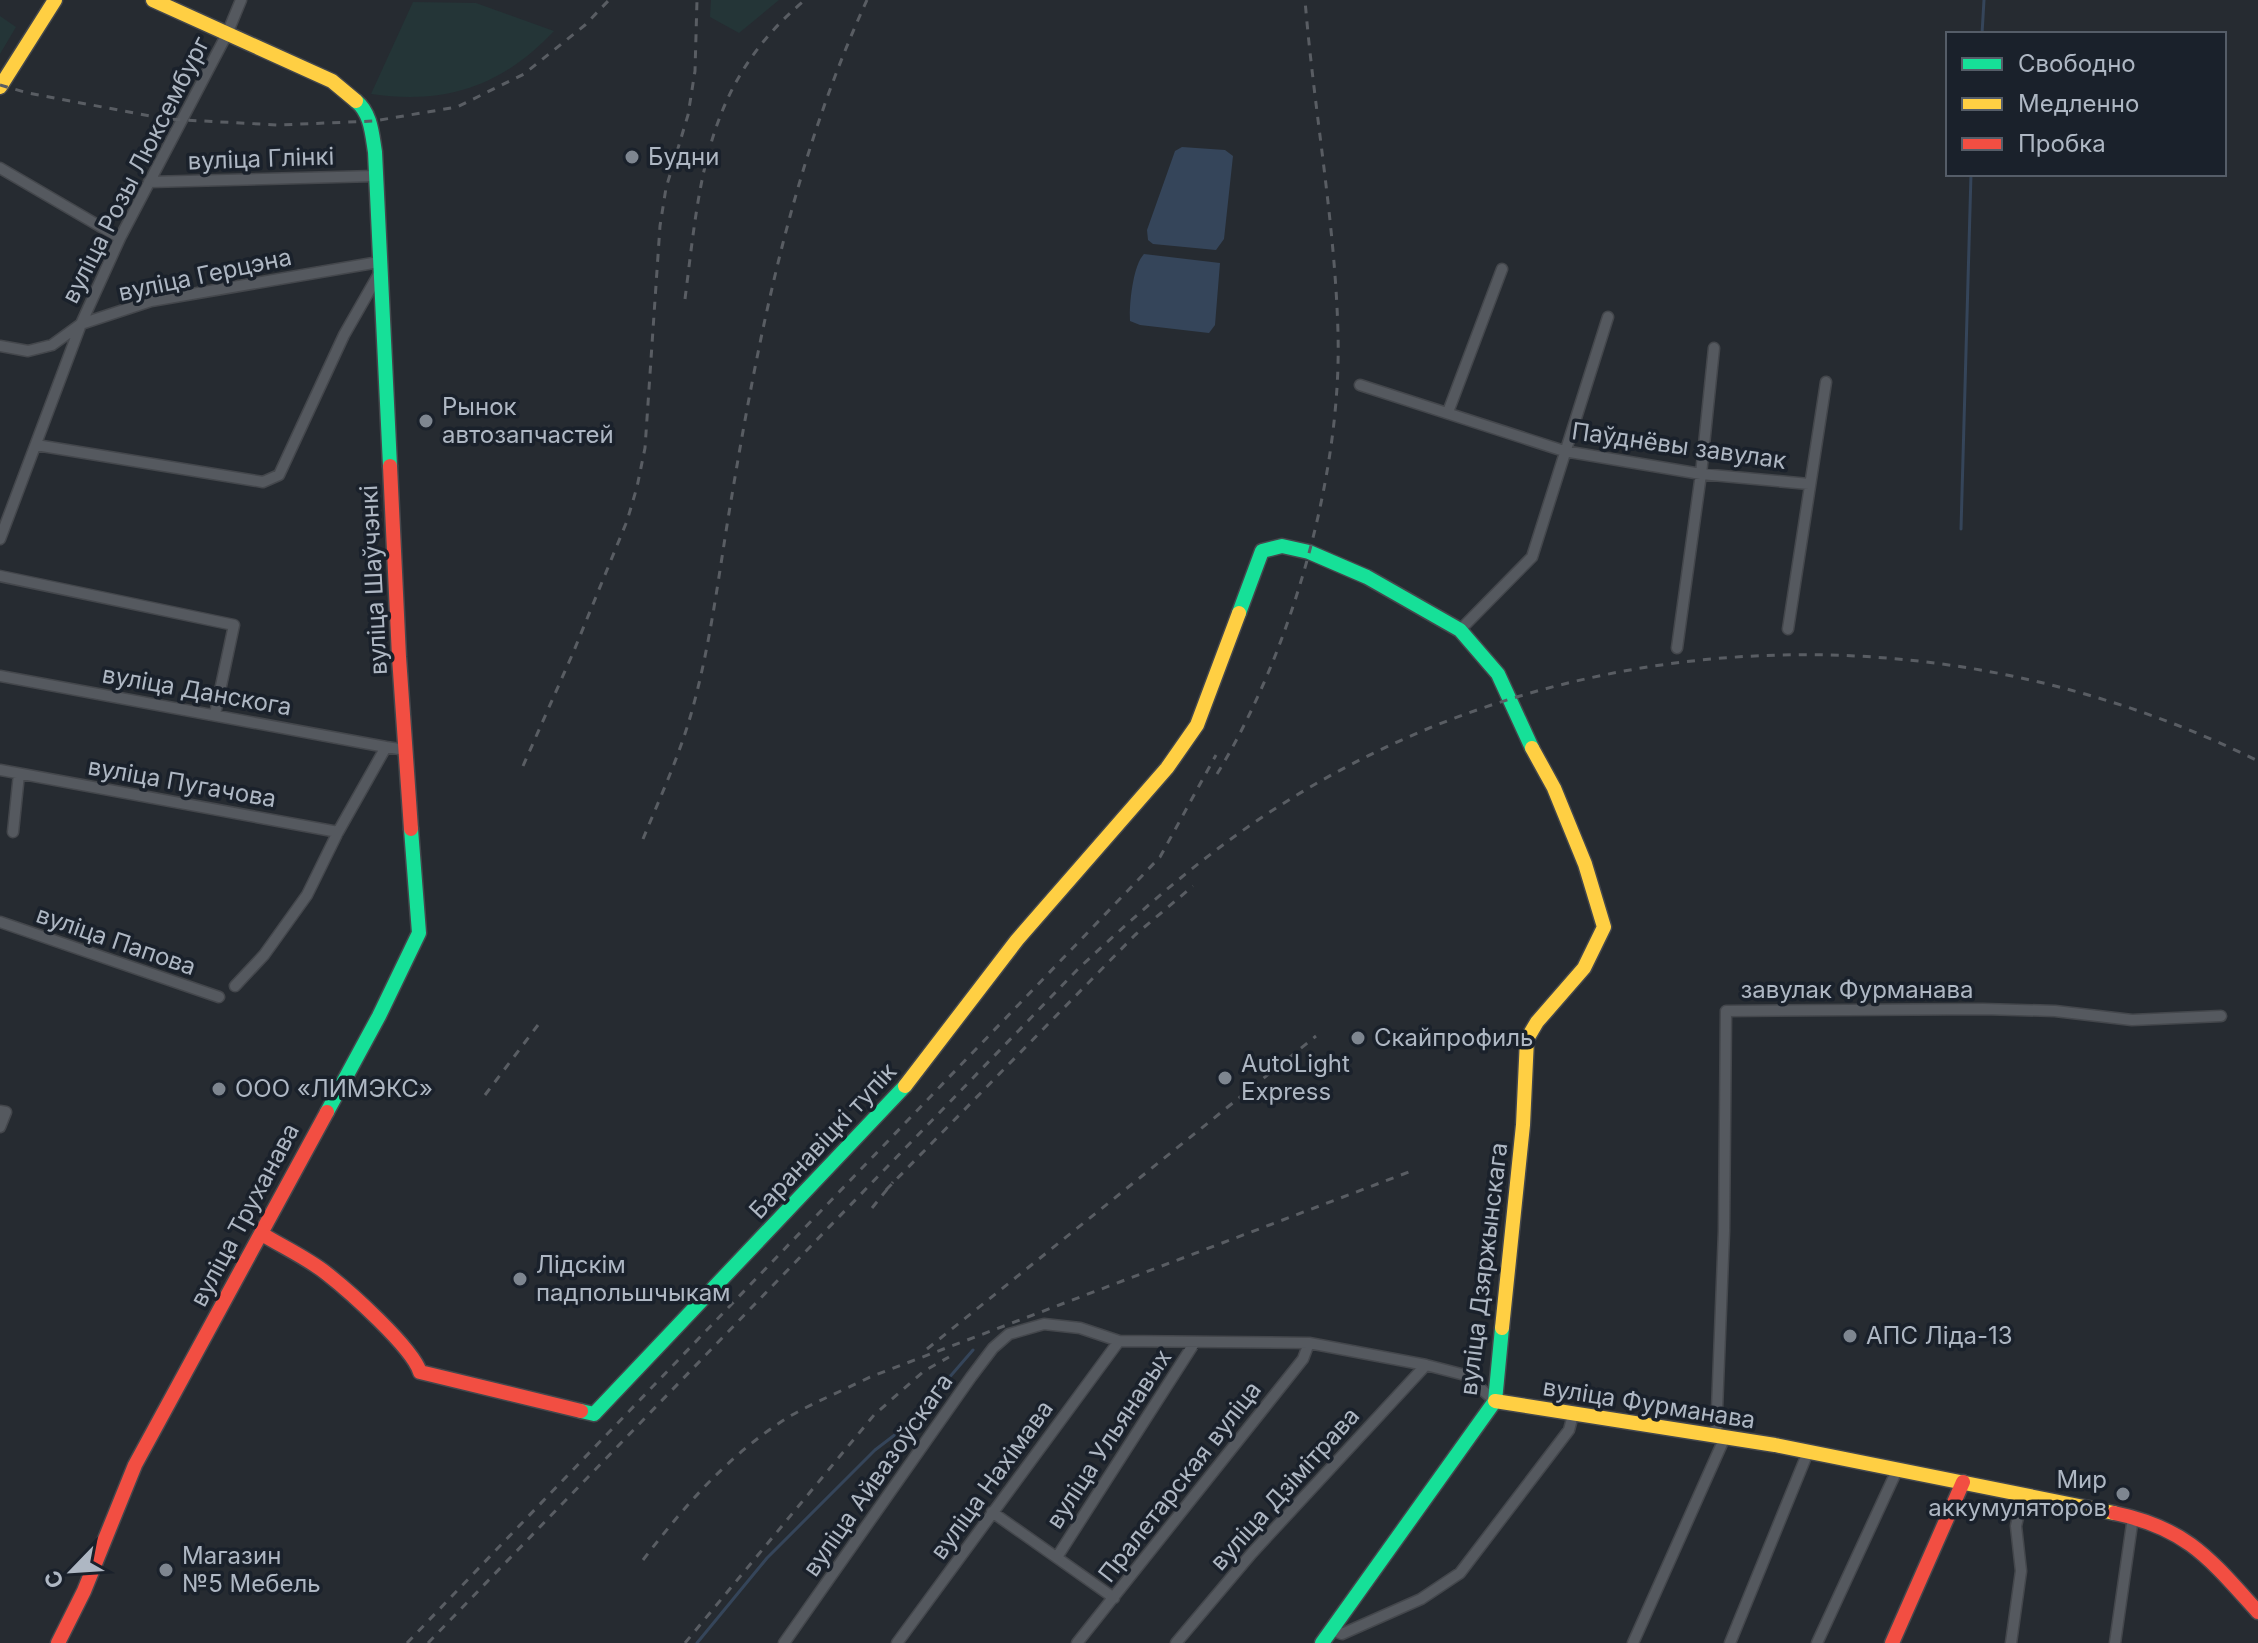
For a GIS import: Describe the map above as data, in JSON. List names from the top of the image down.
{
  "streets": {
    "street": [
      "вуліца Глінкі",
      "вуліца Розы Люксембург",
      "вуліца Герцэна",
      "Паўднёвы завулак",
      "вуліца Шаўчэнкі",
      "вуліца Данскога",
      "вуліца Пугачова",
      "вуліца Папова",
      "завулак Фурманава",
      "Баранавіцкі тупік",
      "вуліца Труханава",
      "вуліца Дзяржынскага",
      "вуліца Фурманава",
      "вуліца Ульянавых",
      "вуліца Айвазоўскага",
      "вуліца Нахімава",
      "Пралетарская вуліца",
      "вуліца Дзімітрава"
    ]
  },
  "crossings": [
    ["вуліца Глінкі", "вуліца Розы Люксембург"],
    ["вуліца Глінкі", "вуліца Шаўчэнкі"],
    ["вуліца Розы Люксембург", "вуліца Герцэна"],
    ["вуліца Розы Люксембург", "вуліца Шаўчэнкі"],
    ["вуліца Герцэна", "вуліца Шаўчэнкі"],
    ["вуліца Шаўчэнкі", "вуліца Труханава"],
    ["завулак Фурманава", "вуліца Фурманава"],
    ["Баранавіцкі тупік", "вуліца Труханава"],
    ["Баранавіцкі тупік", "вуліца Дзяржынскага"],
    ["вуліца Дзяржынскага", "вуліца Фурманава"],
    ["вуліца Айвазоўскага", "вуліца Нахімава"]
  ],
  "places": [
    "Будни",
    "Рынок автозапчастей",
    "Скайпрофиль",
    "AutoLight Express",
    "ООО «ЛИМЭКС»",
    "Лідскім падпольшчыкам",
    "АПС Ліда-13",
    "Мир аккумуляторов",
    "Магазин №5 Мебель"
  ],
  "legend": ["Свободно", "Медленно", "Пробка"],
  "north": "bottom left"
}
